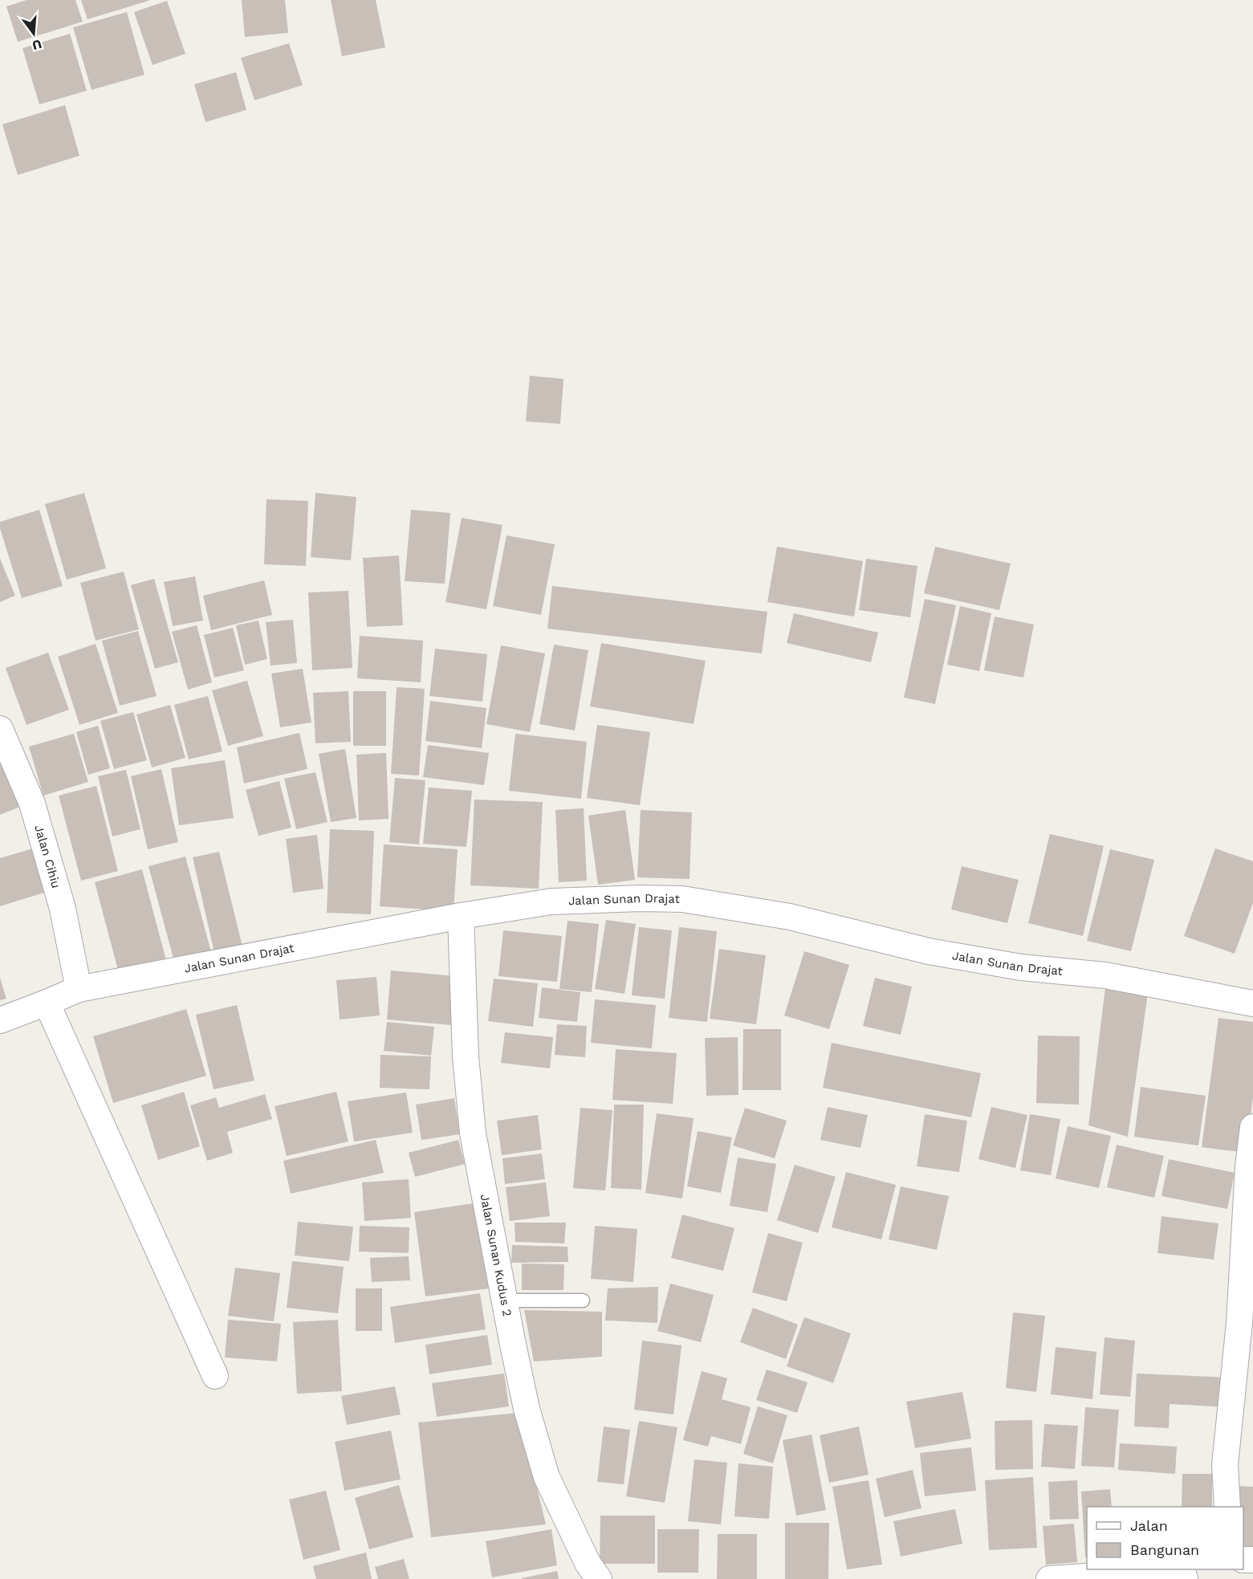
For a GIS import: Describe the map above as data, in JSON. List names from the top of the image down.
{
  "streets": {
    "street": ["Jalan Cihiu", "Jalan Sunan Drajat", "Jalan Sunan Kudus 2"]
  },
  "crossings": [
    ["Jalan Cihiu", "Jalan Sunan Drajat"],
    ["Jalan Sunan Drajat", "Jalan Sunan Kudus 2"]
  ],
  "legend": ["Jalan", "Bangunan"],
  "north": "bottom"
}
